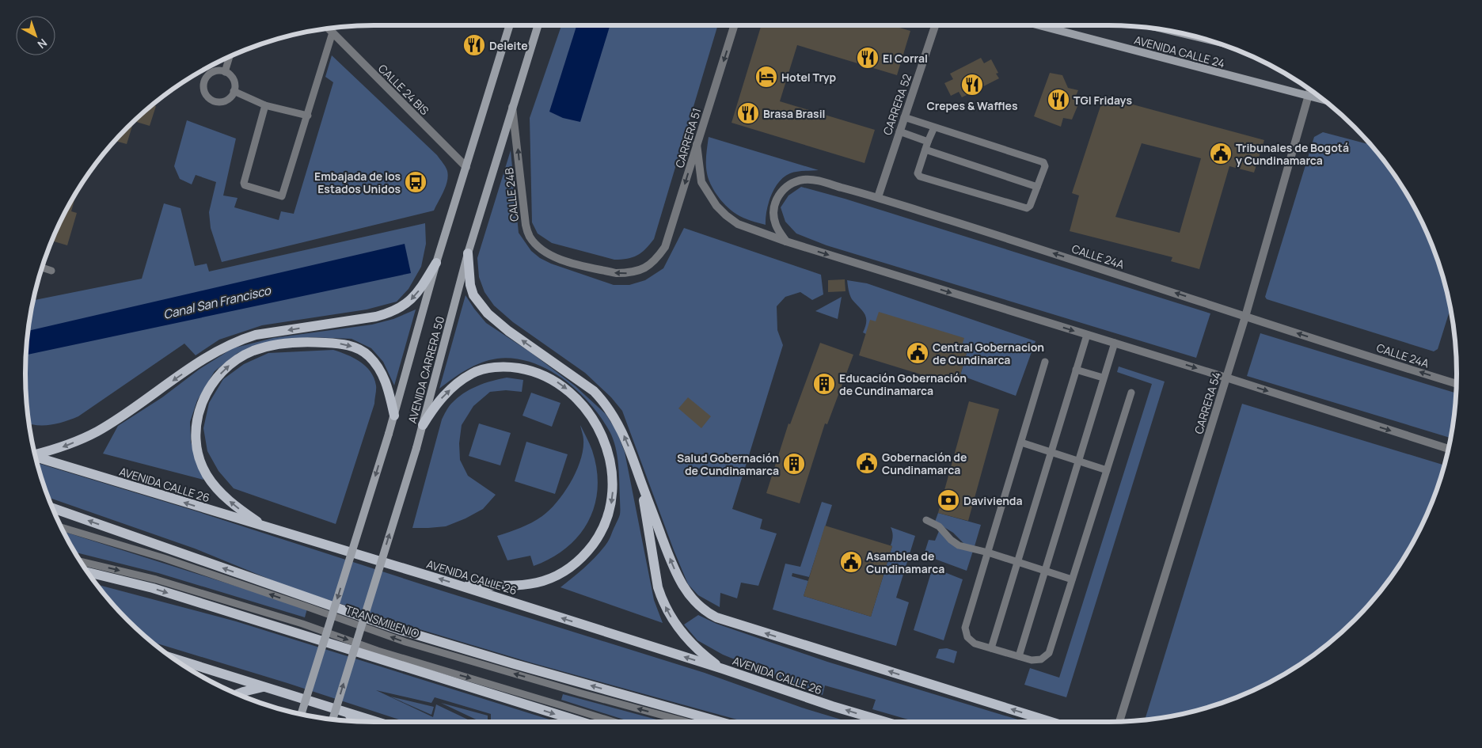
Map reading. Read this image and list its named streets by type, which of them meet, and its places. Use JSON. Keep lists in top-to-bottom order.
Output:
{
  "streets": {
    "main road": ["AVENIDA CALLE 24", "AVENIDA CARRERA 50", "AVENIDA CALLE 26"],
    "street": [
      "CALLE 24 BIS",
      "CARRERA 52",
      "CARRERA 51",
      "CALLE 24B",
      "CALLE 24A",
      "CARRERA 54"
    ],
    "lane": ["TRANSMILENIO"]
  },
  "crossings": [
    ["AVENIDA CALLE 24", "CARRERA 54"],
    ["CALLE 24 BIS", "AVENIDA CARRERA 50"],
    ["CARRERA 52", "CALLE 24A"],
    ["CARRERA 51", "CALLE 24B"],
    ["CALLE 24B", "AVENIDA CARRERA 50"],
    ["CALLE 24A", "CARRERA 54"]
  ],
  "one_way": ["CARRERA 51"],
  "water": ["Canal San Francisco"],
  "places": {
    "restaurant": [
      "Deleite",
      "El Corral",
      "Crepes & Waffles",
      "TGI Fridays",
      "Brasa Brasil"
    ],
    "hotel": ["Hotel Tryp"],
    "public building": [
      "Tribunales de Bogotá y Cundinamarca",
      "Central Gobernacion de Cundinarca",
      "Gobernación de Cundinamarca",
      "Asamblea de Cundinamarca"
    ],
    "bus stop": ["Embajada de los Estados Unidos"],
    "building": ["Educación Gobernación de Cundinamarca", "Salud Gobernación de Cundinamarca"],
    "bank": ["Davivienda"]
  },
  "north": "bottom right"
}
